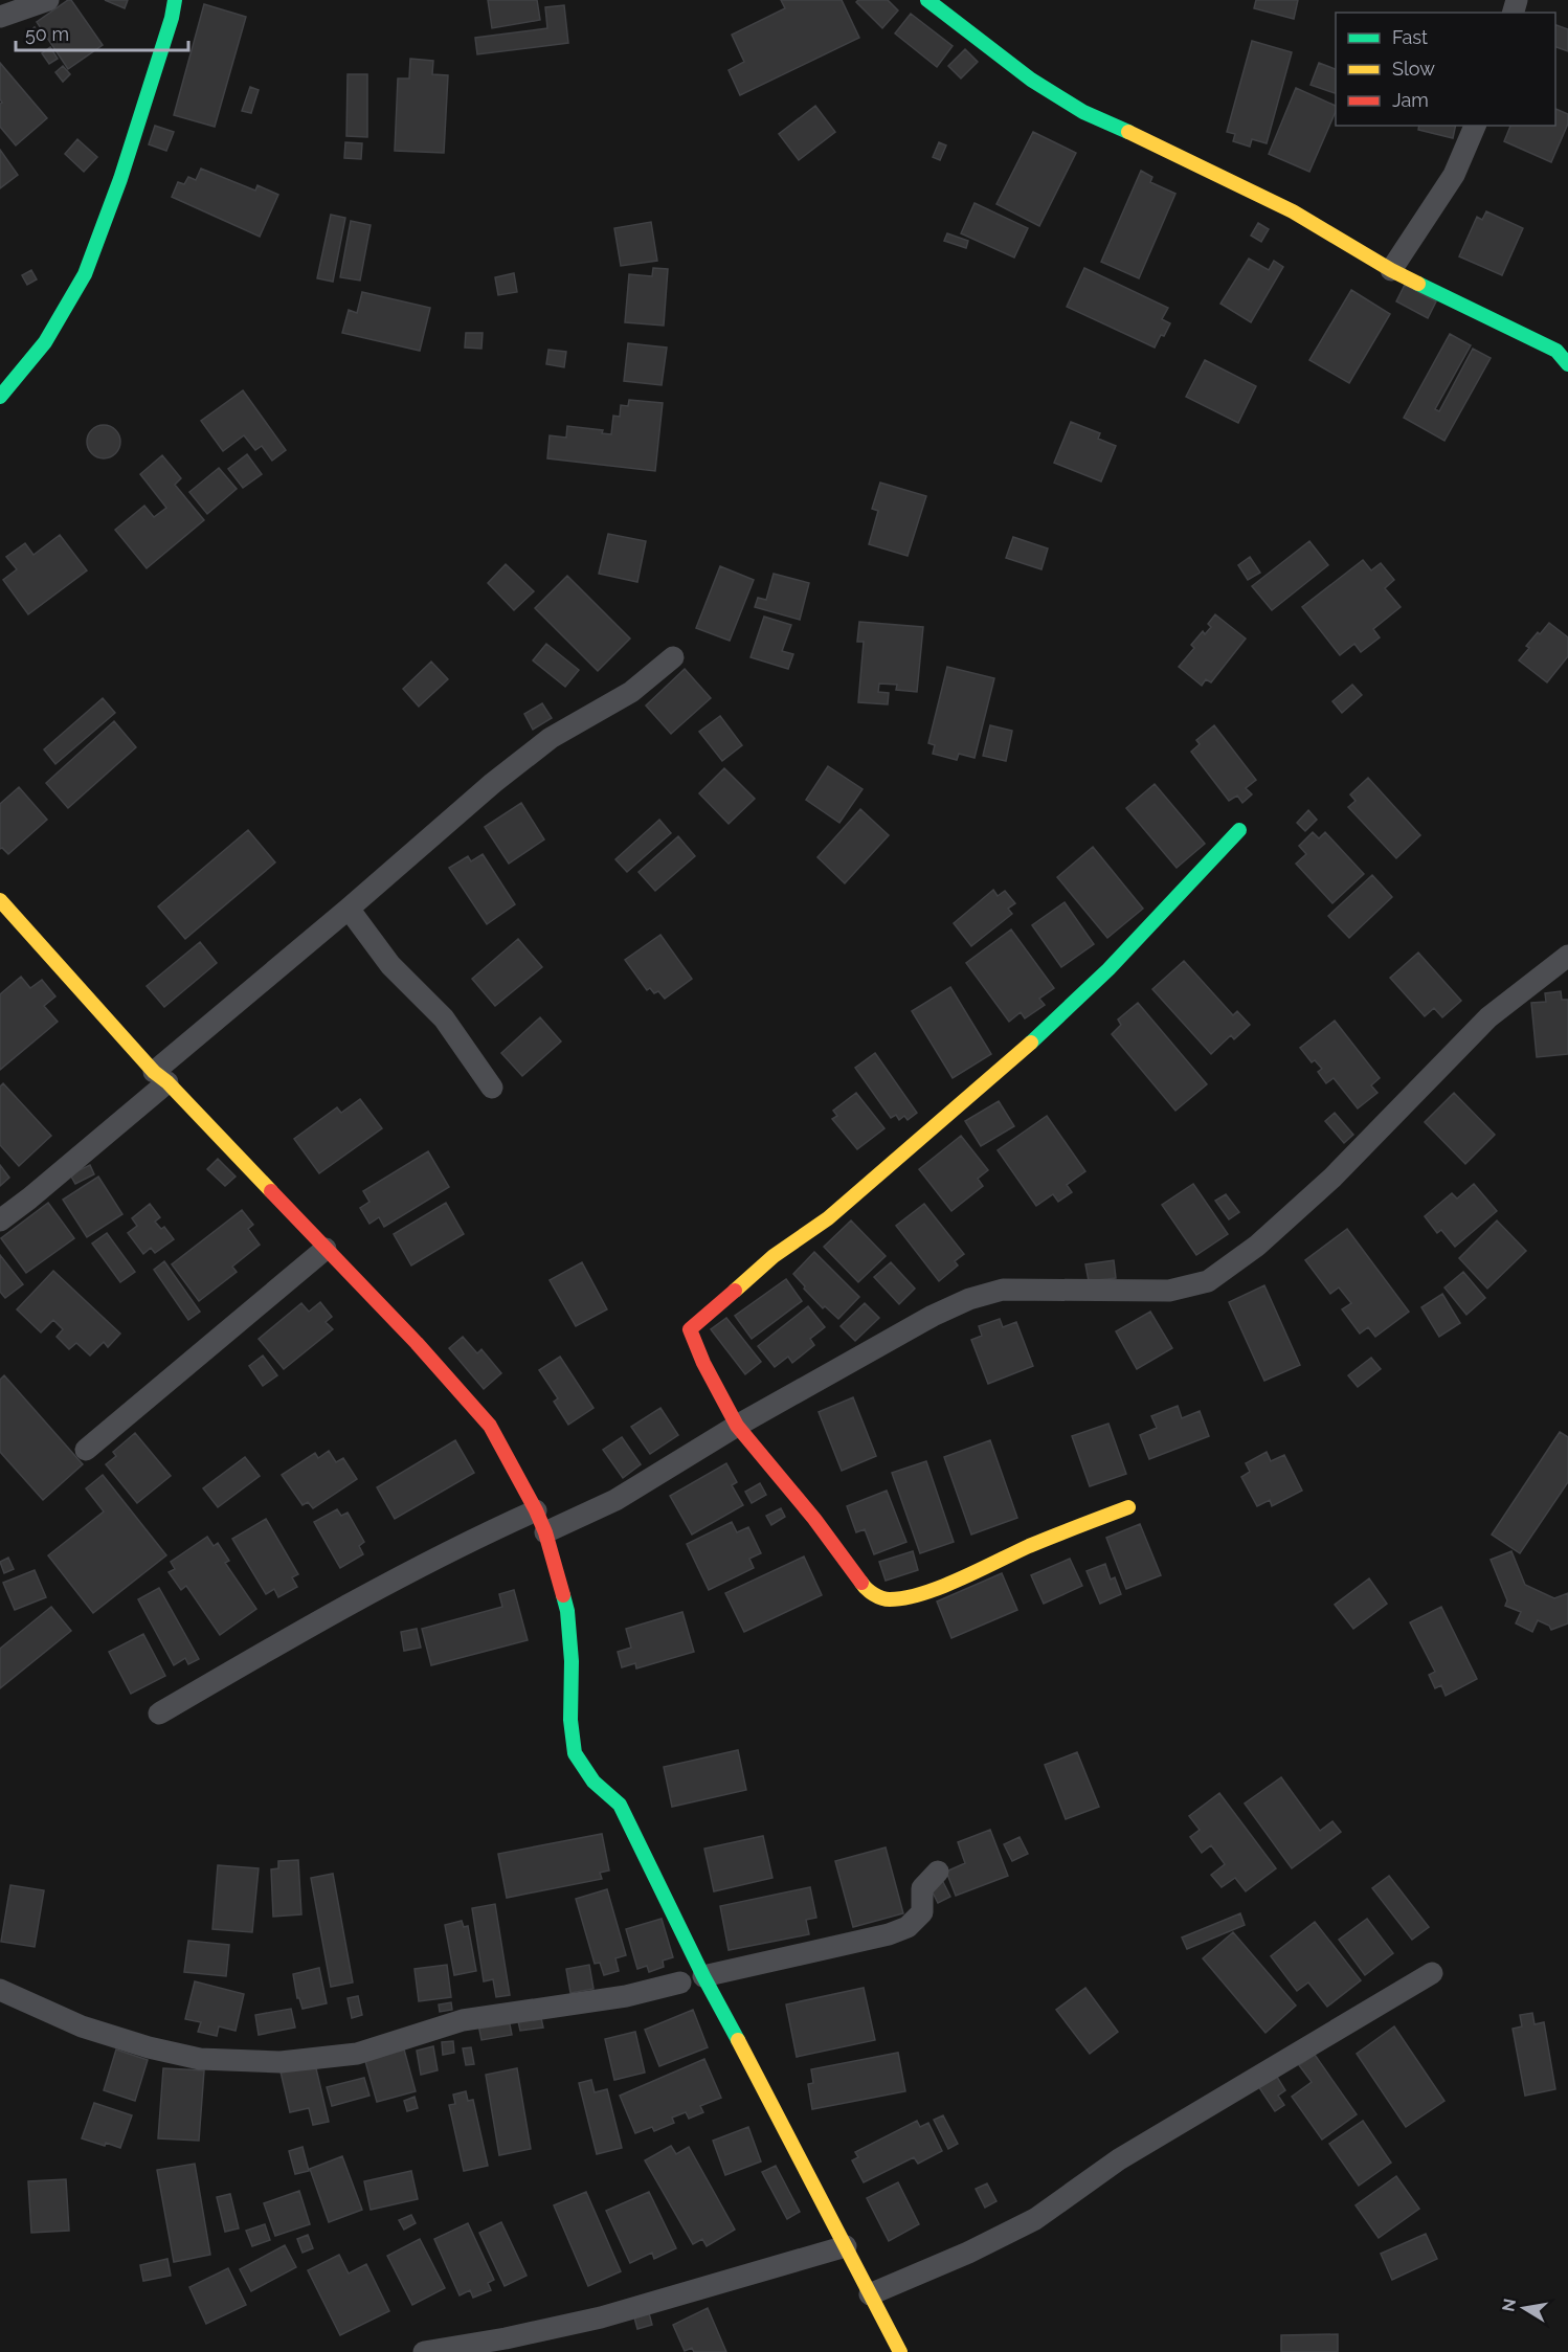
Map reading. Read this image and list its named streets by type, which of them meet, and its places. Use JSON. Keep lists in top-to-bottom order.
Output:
{
  "legend": ["Fast", "Slow", "Jam"],
  "scale_bar": "50 m",
  "north": "left"
}
